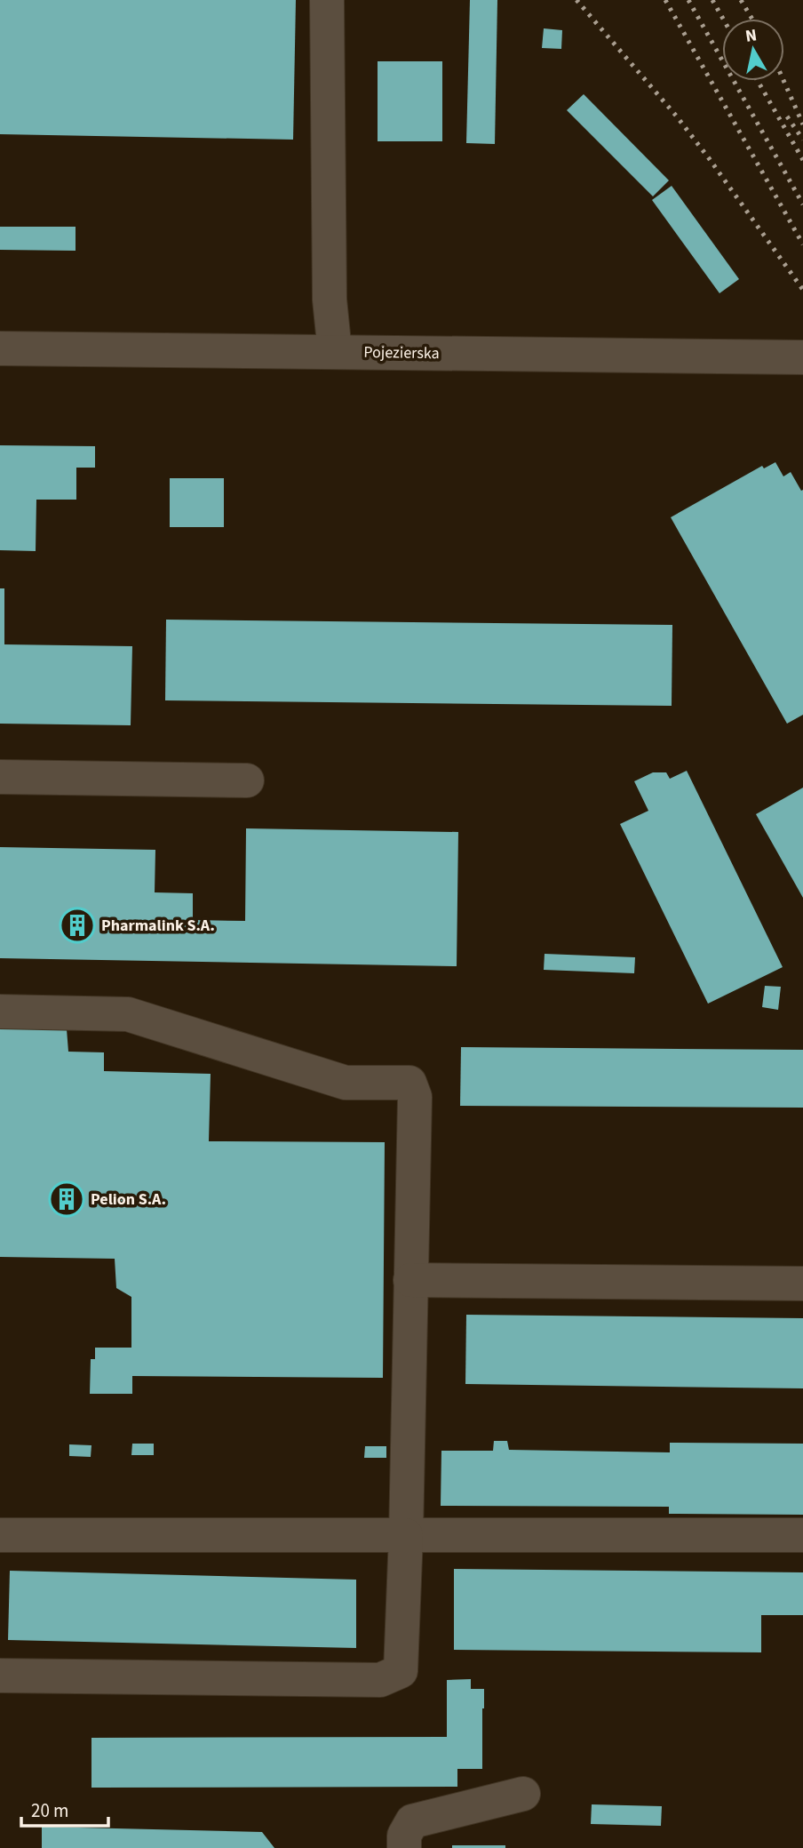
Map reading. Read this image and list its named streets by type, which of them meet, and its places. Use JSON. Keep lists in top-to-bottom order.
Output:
{
  "streets": {
    "street": ["Pojezierska"]
  },
  "places": {
    "building": ["Pharmalink S.A.", "Pelion S.A."]
  },
  "scale_bar": "20 m",
  "north": "top"
}
